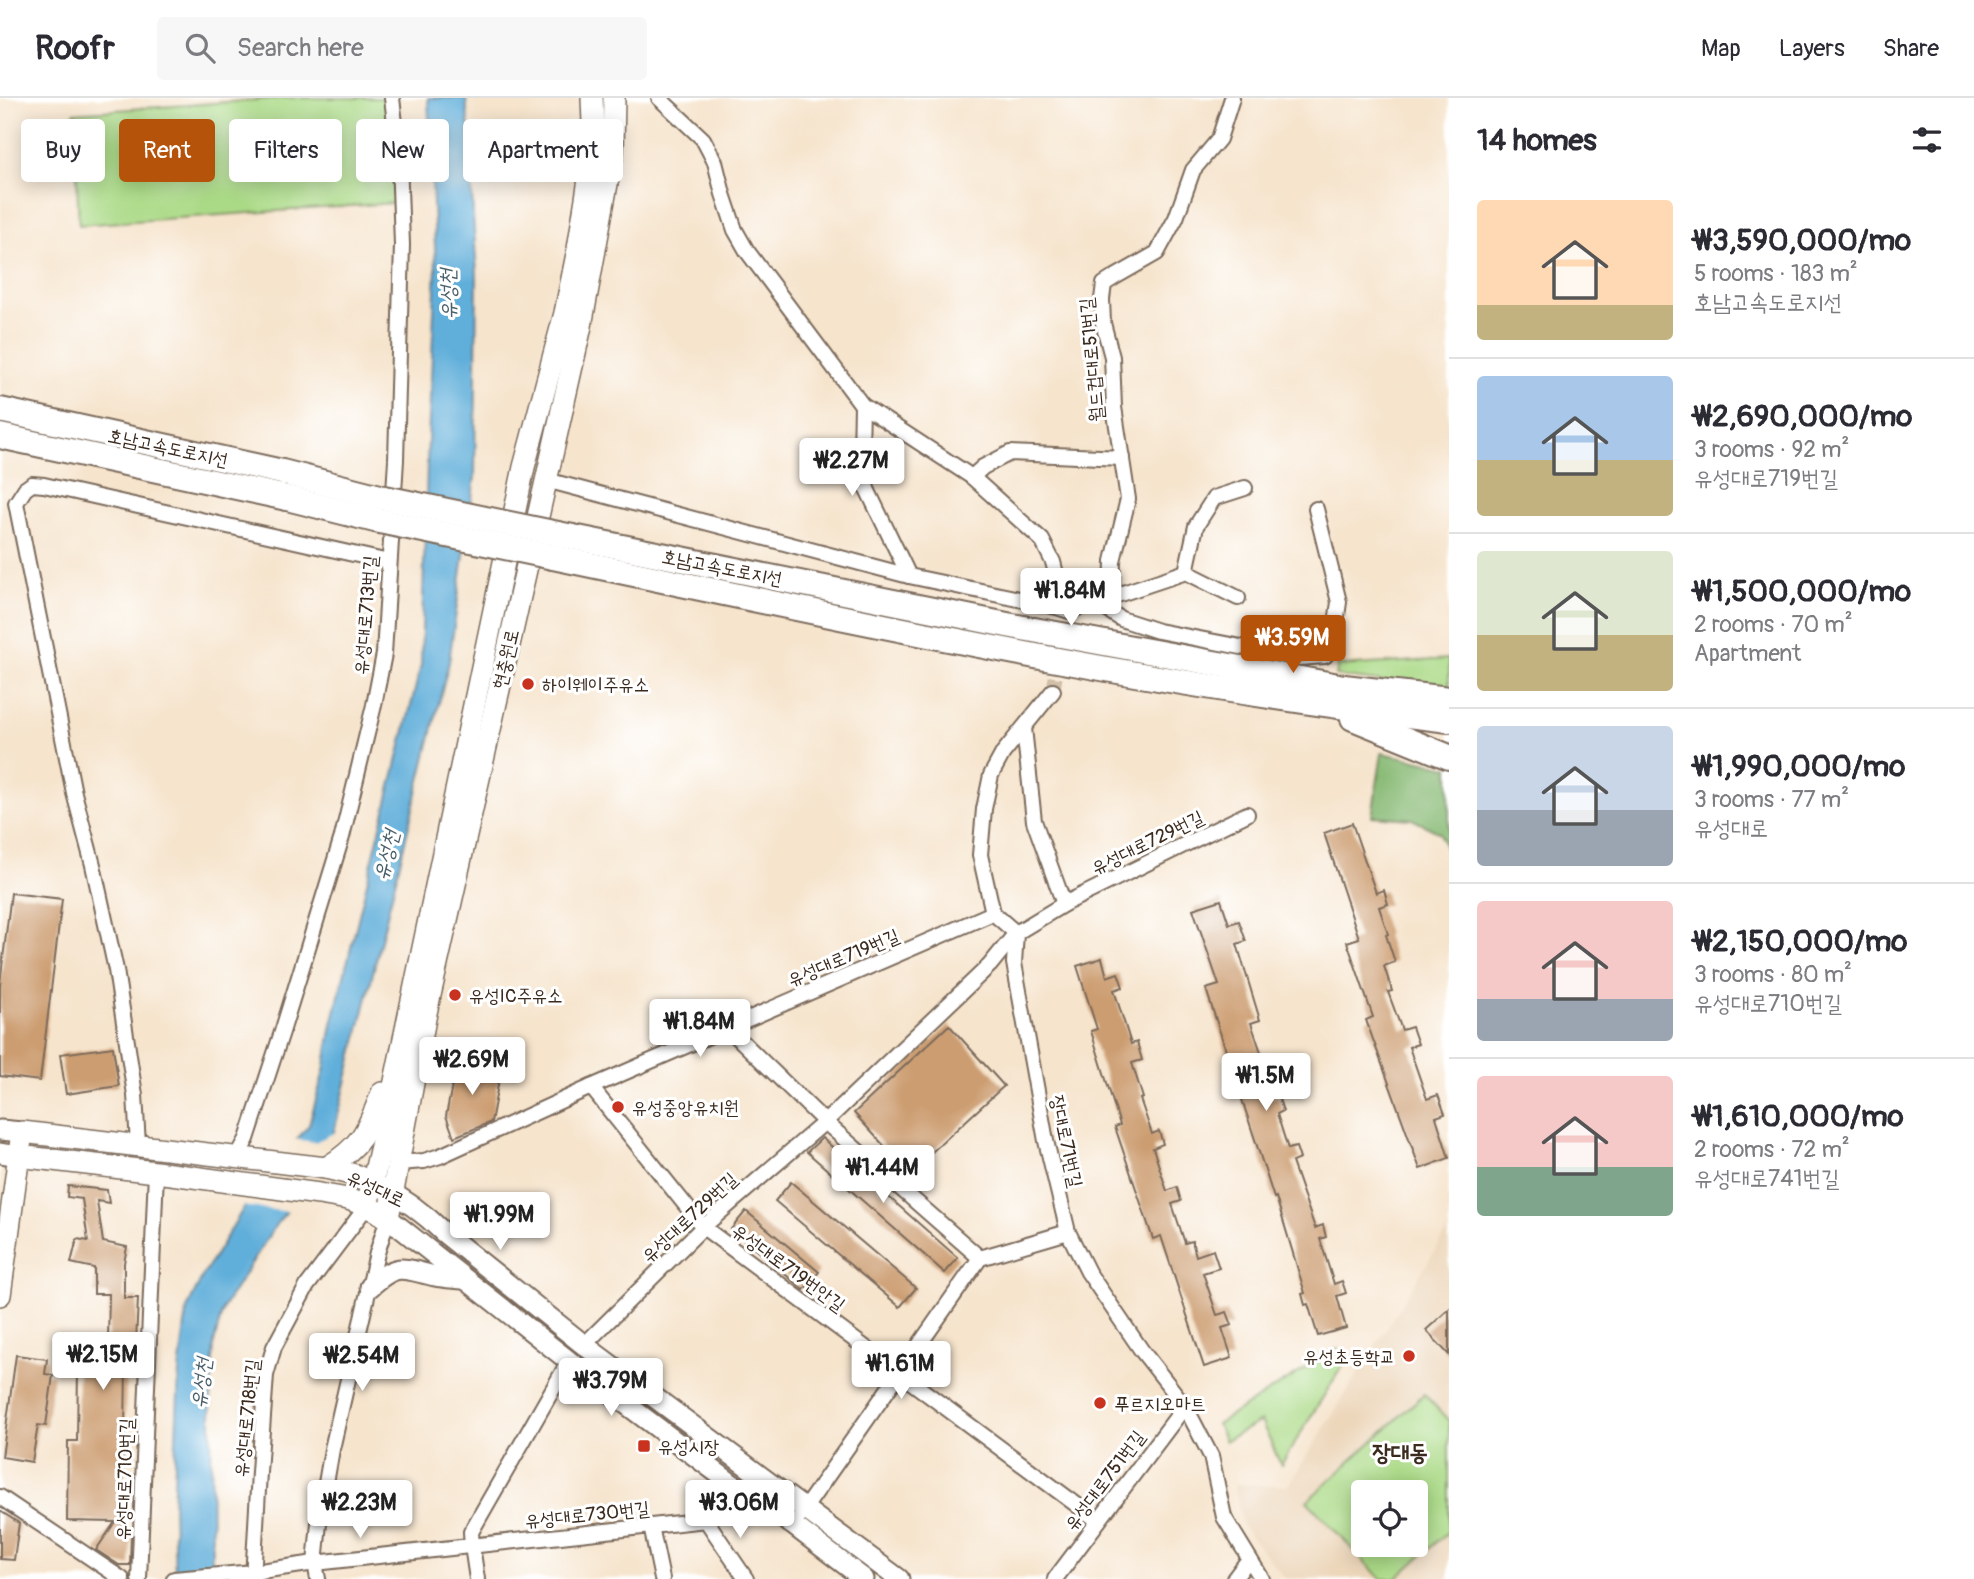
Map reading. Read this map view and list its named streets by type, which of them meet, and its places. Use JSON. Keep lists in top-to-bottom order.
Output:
{
  "streets": {
    "highway": ["호남고속도로지선"],
    "main road": ["현충원로", "유성대로"],
    "street": [
      "월드컵대로51번길",
      "유성대로713번길",
      "유성대로729번길",
      "유성대로719번길",
      "장대로71번길",
      "유성대로719번안길",
      "유성대로718번길",
      "유성대로710번길",
      "유성대로751번길",
      "유성대로730번길"
    ]
  },
  "crossings": [
    ["유성대로713번길", "유성대로"],
    ["현충원로", "유성대로719번길"],
    ["현충원로", "유성대로"],
    ["유성대로729번길", "장대로71번길"],
    ["유성대로729번길", "유성대로"],
    ["유성대로729번길", "유성대로719번안길"],
    ["유성대로719번길", "유성대로719번안길"],
    ["장대로71번길", "유성대로751번길"],
    ["유성대로", "유성대로718번길"],
    ["유성대로", "유성대로710번길"],
    ["유성대로719번안길", "유성대로751번길"],
    ["유성대로718번길", "유성대로730번길"]
  ],
  "districts": ["장대동"],
  "water": ["유성천"],
  "places": {
    "other": [
      "하이웨이주유소",
      "유성IC주유소",
      "유성중앙유치원",
      "유성초등학교",
      "푸르지오마트"
    ],
    "transit": ["유성시장"]
  },
  "page": {
    "header": "Roofr",
    "search": "Search here",
    "nav": ["Map", "Layers", "Share"],
    "heading": "14 homes",
    "chip": [
      "Buy",
      "Rent",
      "Filters",
      "New",
      "Apartment"
    ],
    "list": [
      {
        "name": "₩3,590,000/mo",
        "note": "5 rooms · 183 m² · 호남고속도로지선"
      },
      {
        "name": "₩2,690,000/mo",
        "note": "3 rooms · 92 m² · 유성대로719번길"
      },
      {
        "name": "₩1,500,000/mo",
        "note": "2 rooms · 70 m² · Apartment"
      },
      {
        "name": "₩1,990,000/mo",
        "note": "3 rooms · 77 m² · 유성대로"
      },
      {
        "name": "₩2,150,000/mo",
        "note": "3 rooms · 80 m² · 유성대로710번길"
      },
      {
        "name": "₩1,610,000/mo",
        "note": "2 rooms · 72 m² · 유성대로741번길"
      }
    ],
    "price": [
      "₩2.27M",
      "₩1.84M",
      "₩3.59M",
      "₩1.84M",
      "₩2.69M",
      "₩1.5M",
      "₩1.44M",
      "₩1.99M",
      "₩2.15M",
      "₩2.54M",
      "₩1.61M",
      "₩3.79M",
      "₩2.23M",
      "₩3.06M"
    ]
  }
}
